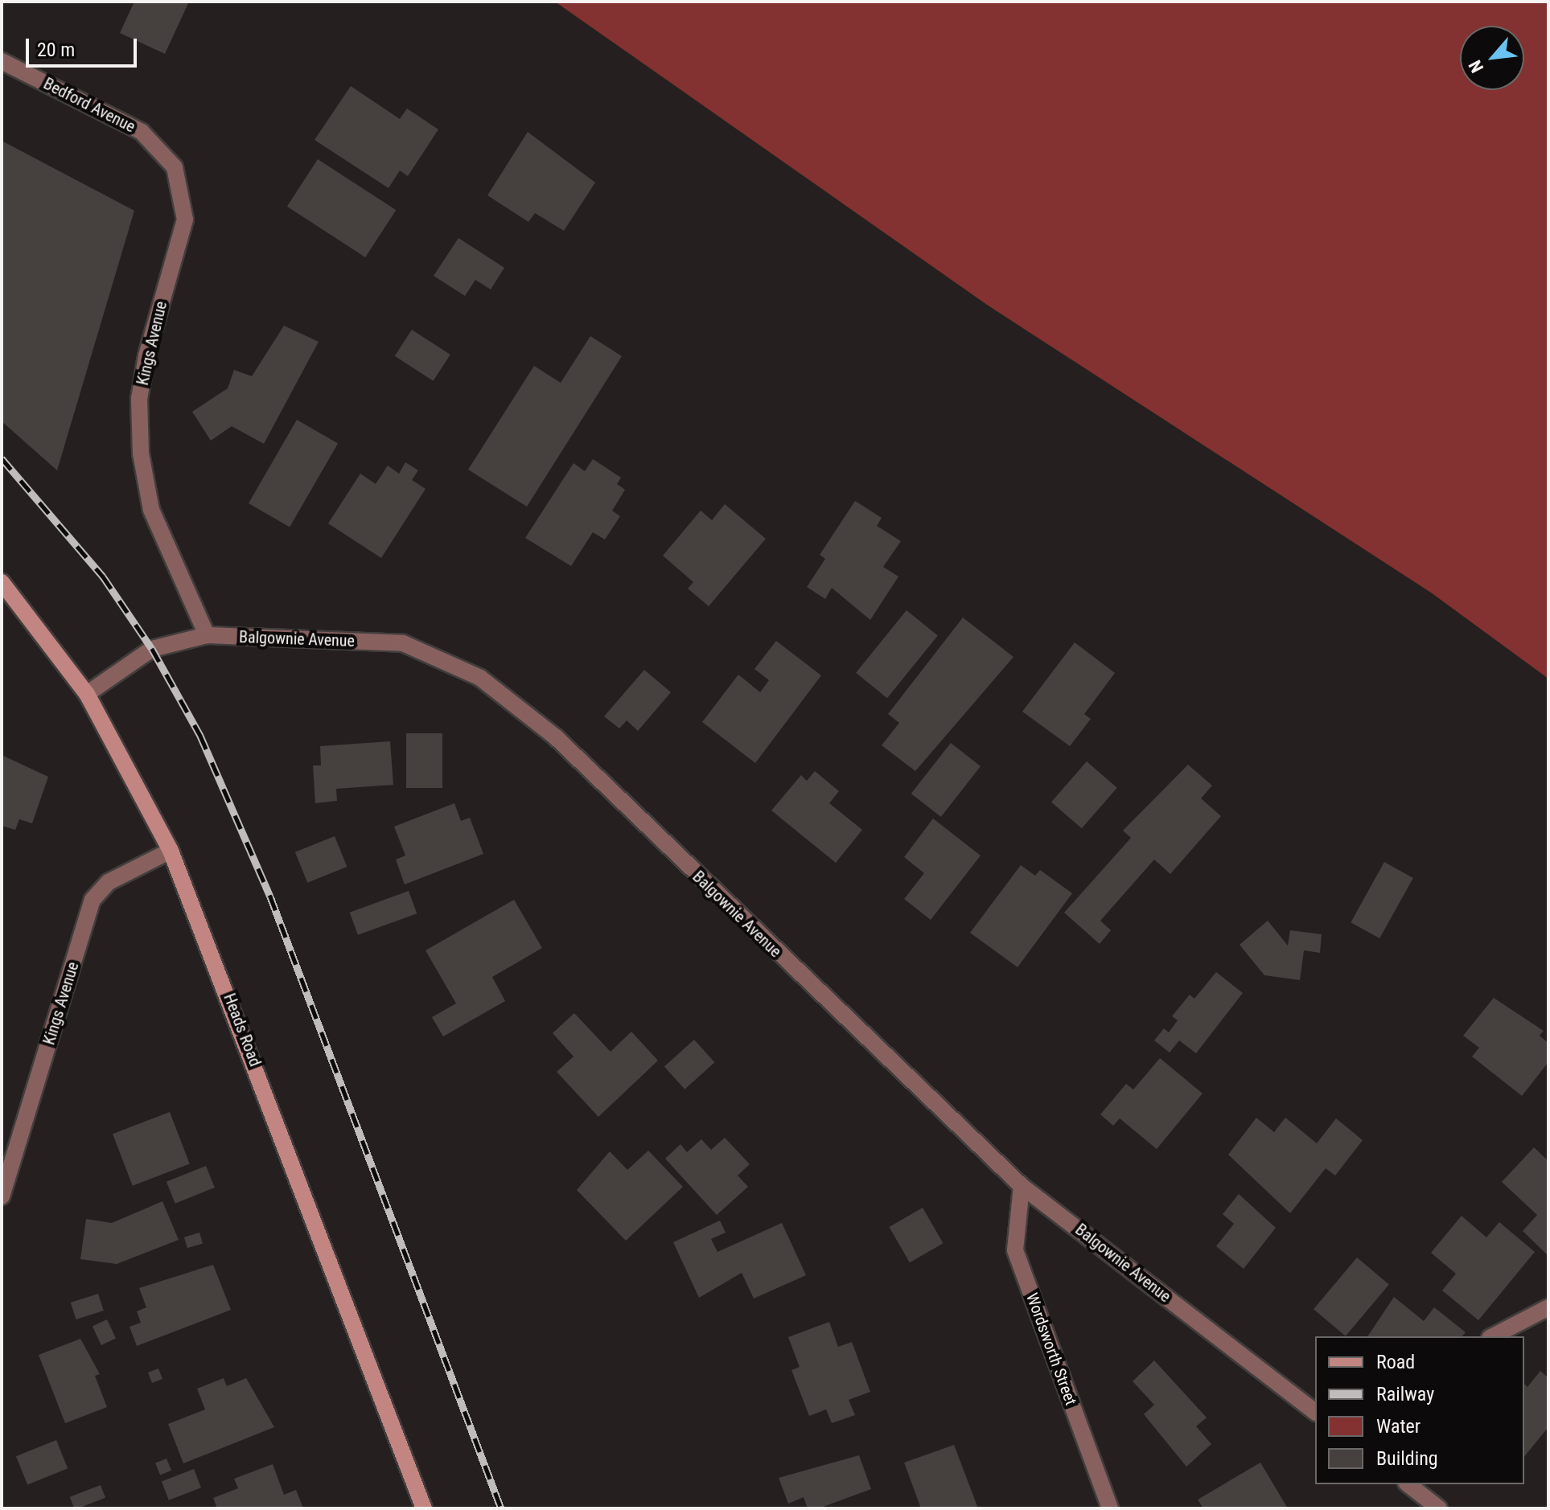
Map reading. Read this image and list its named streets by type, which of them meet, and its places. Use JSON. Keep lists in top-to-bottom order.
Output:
{
  "streets": {
    "main road": ["Heads Road"],
    "street": [
      "Bedford Avenue",
      "Kings Avenue",
      "Balgownie Avenue",
      "Wordsworth Street"
    ]
  },
  "crossings": [
    ["Bedford Avenue", "Kings Avenue"],
    ["Kings Avenue", "Balgownie Avenue"],
    ["Kings Avenue", "Heads Road"],
    ["Balgownie Avenue", "Heads Road"],
    ["Balgownie Avenue", "Wordsworth Street"]
  ],
  "legend": [
    "Road",
    "Railway",
    "Water",
    "Building"
  ],
  "scale_bar": "20 m",
  "north": "bottom left"
}
